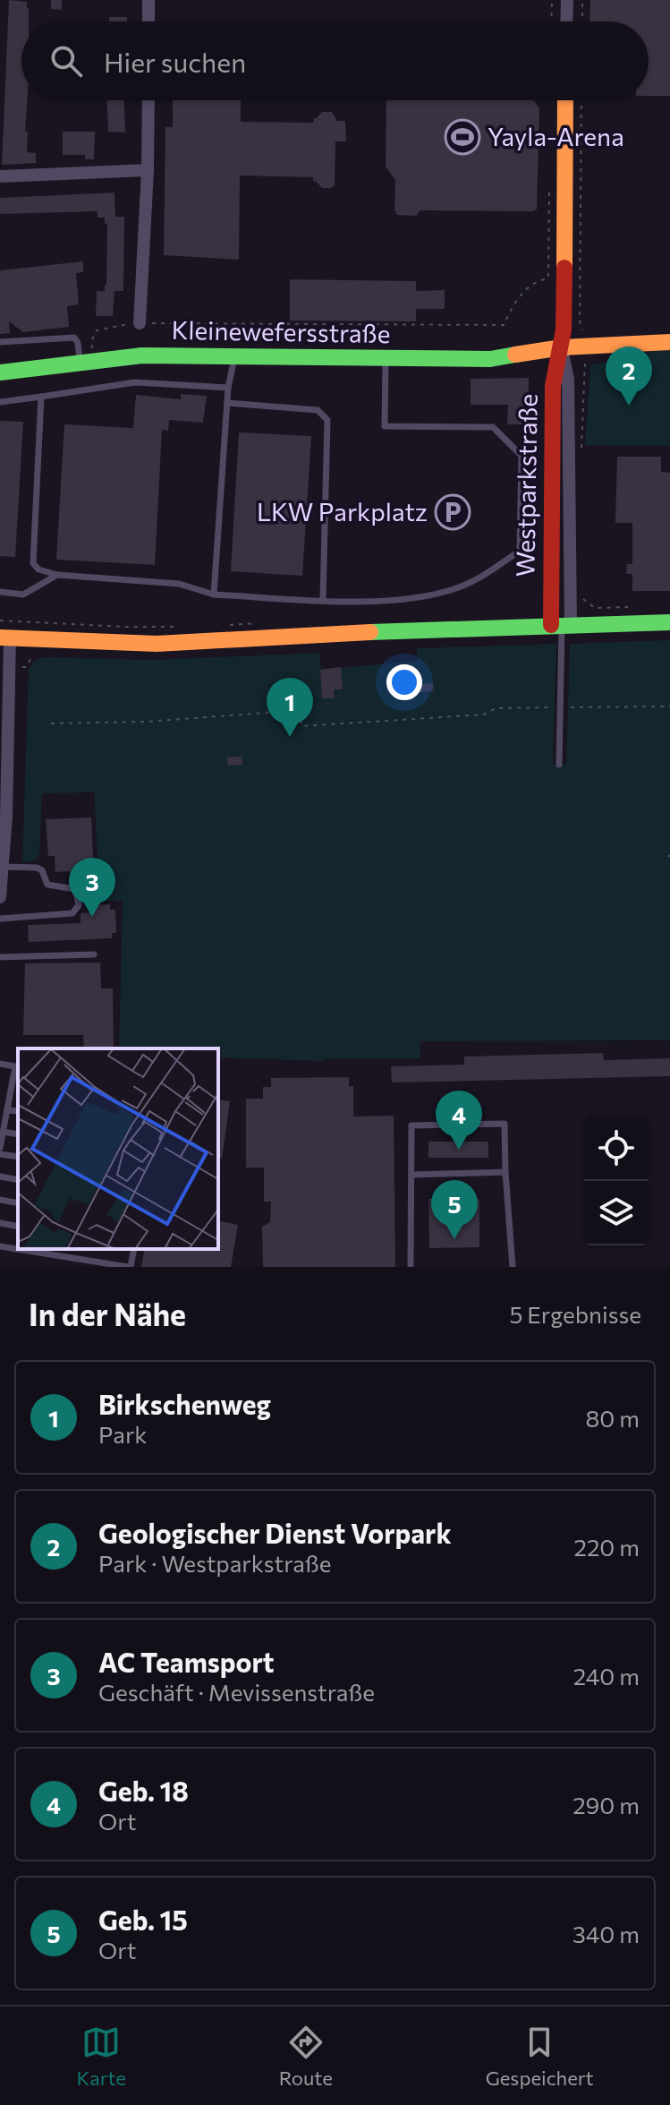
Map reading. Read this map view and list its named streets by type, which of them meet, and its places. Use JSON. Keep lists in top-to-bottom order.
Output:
{
  "streets": {
    "street": ["Kleinewefersstraße", "Westparkstraße"]
  },
  "crossings": [
    ["Kleinewefersstraße", "Westparkstraße"]
  ],
  "places": {
    "sports": ["Yayla-Arena"],
    "parking": ["LKW Parkplatz"]
  },
  "page": {
    "search": "Hier suchen",
    "pins": [
      "2",
      "1",
      "3",
      "4",
      "5"
    ],
    "heading": ["In der Nähe", "5 Ergebnisse"],
    "list": [
      {
        "mark": "1",
        "name": "Birkschenweg",
        "note": "Park",
        "value": "80 m"
      },
      {
        "mark": "2",
        "name": "Geologischer Dienst Vorpark",
        "note": "Park · Westparkstraße",
        "value": "220 m"
      },
      {
        "mark": "3",
        "name": "AC Teamsport",
        "note": "Geschäft · Mevissenstraße",
        "value": "240 m"
      },
      {
        "mark": "4",
        "name": "Geb. 18",
        "note": "Ort",
        "value": "290 m"
      },
      {
        "mark": "5",
        "name": "Geb. 15",
        "note": "Ort",
        "value": "340 m"
      }
    ],
    "nav": ["Karte", "Route", "Gespeichert"]
  }
}
